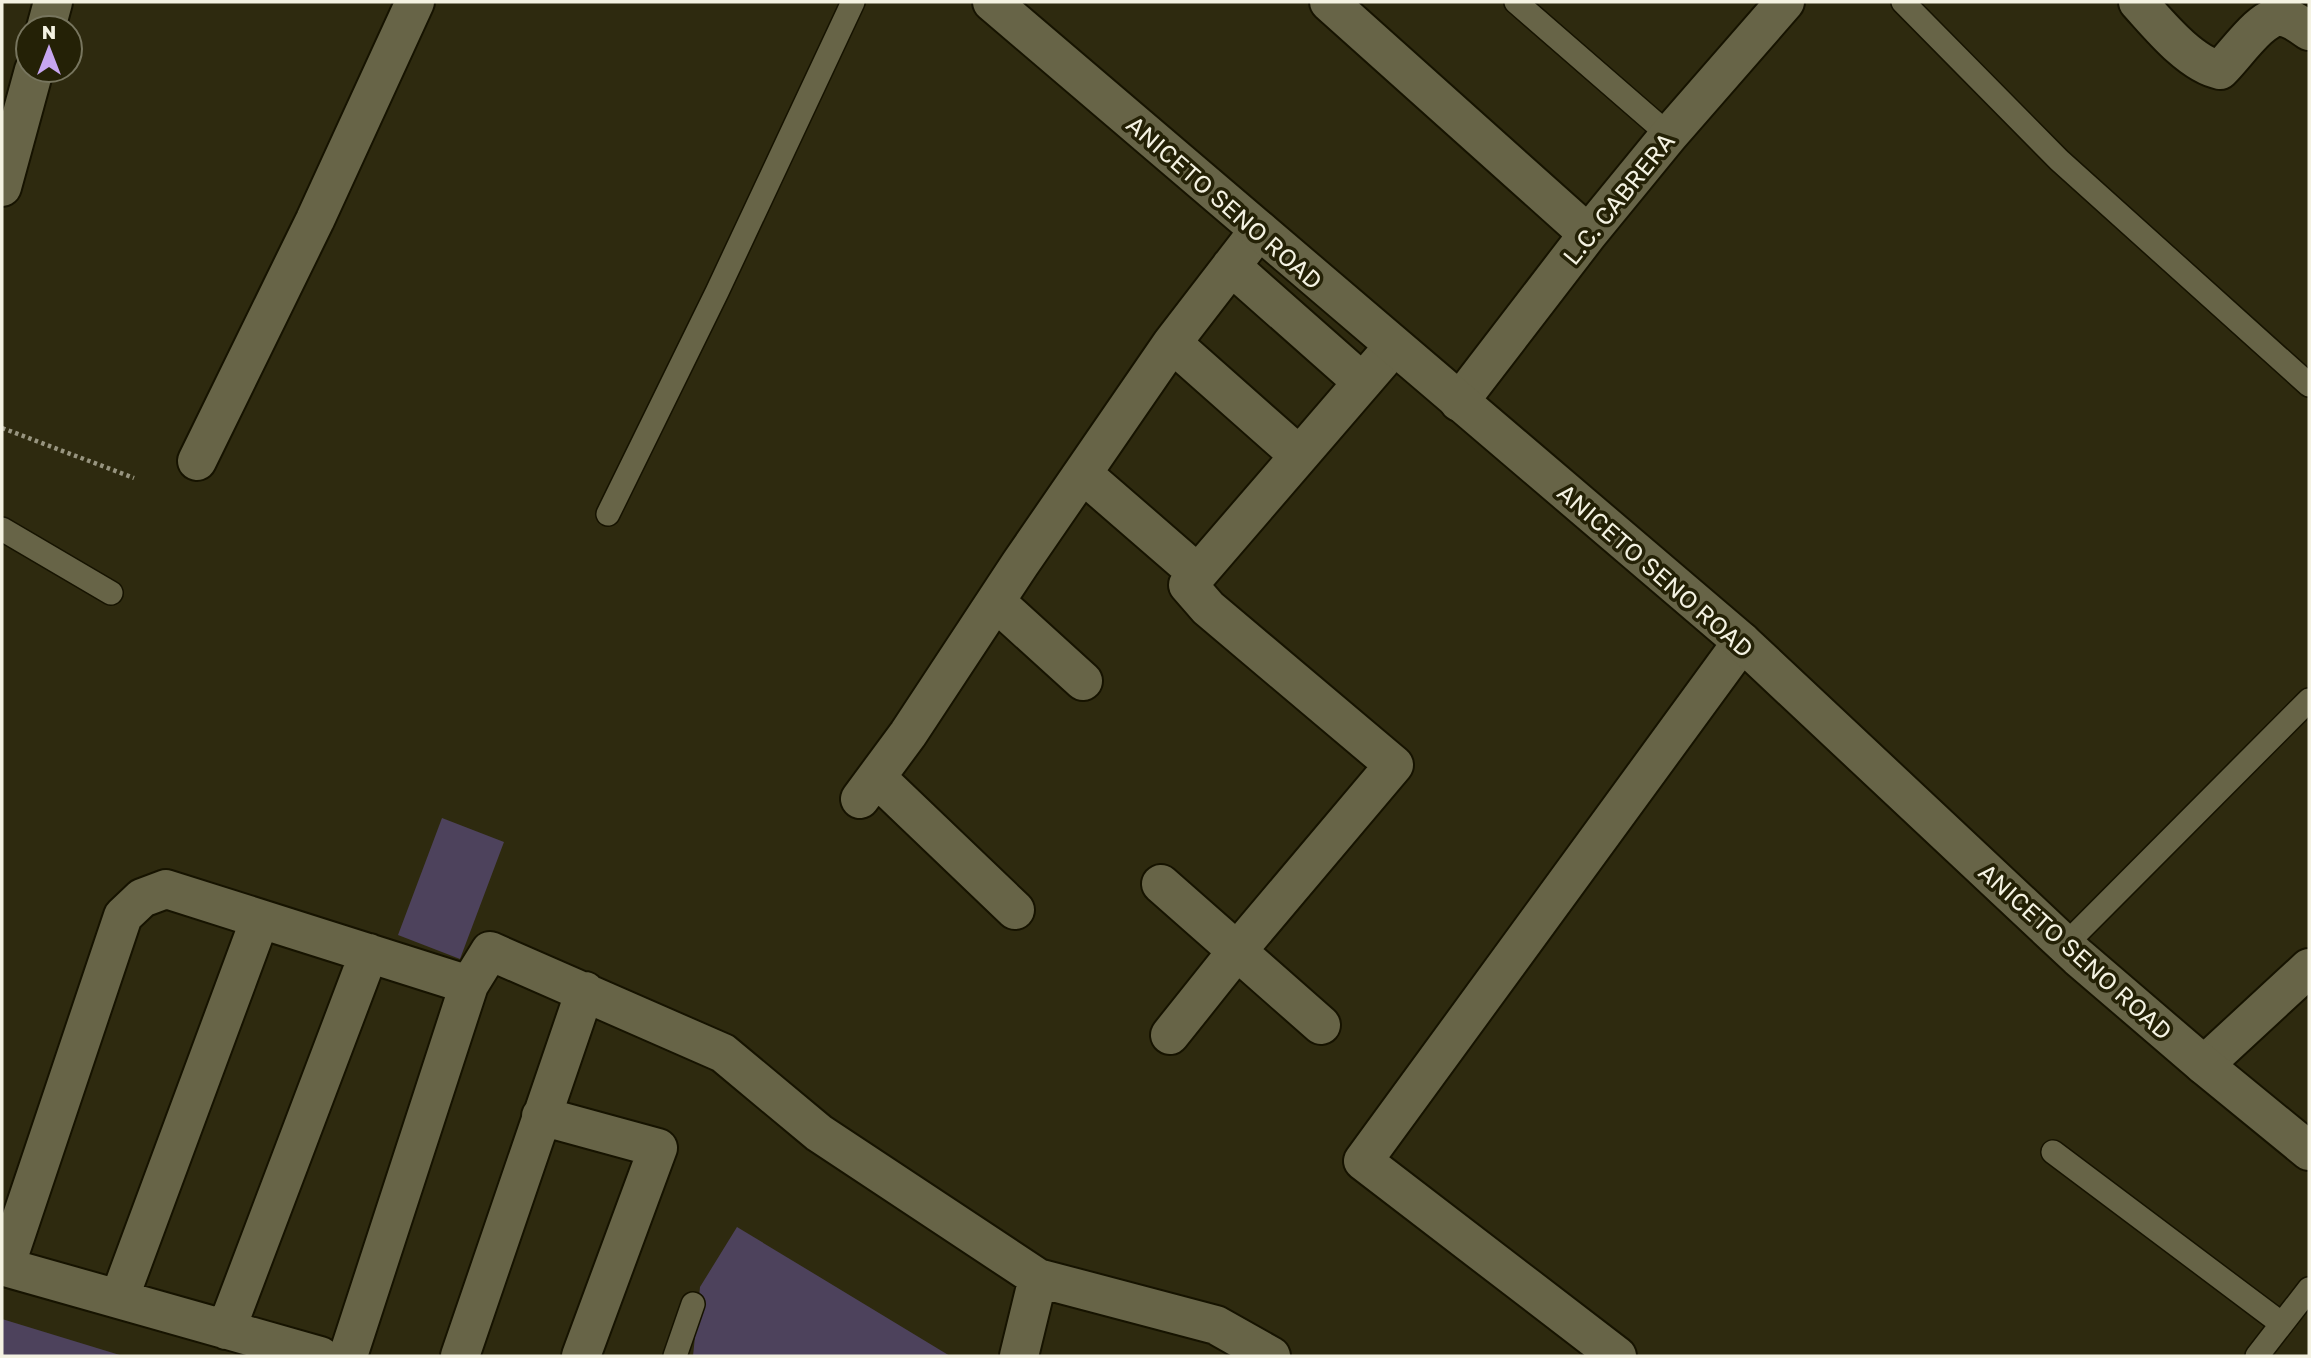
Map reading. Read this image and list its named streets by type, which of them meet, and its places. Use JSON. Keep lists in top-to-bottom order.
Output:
{
  "streets": {
    "street": ["L.C. CABRERA", "ANICETO SENO ROAD"]
  },
  "crossings": [
    ["L.C. CABRERA", "ANICETO SENO ROAD"]
  ],
  "north": "top"
}
